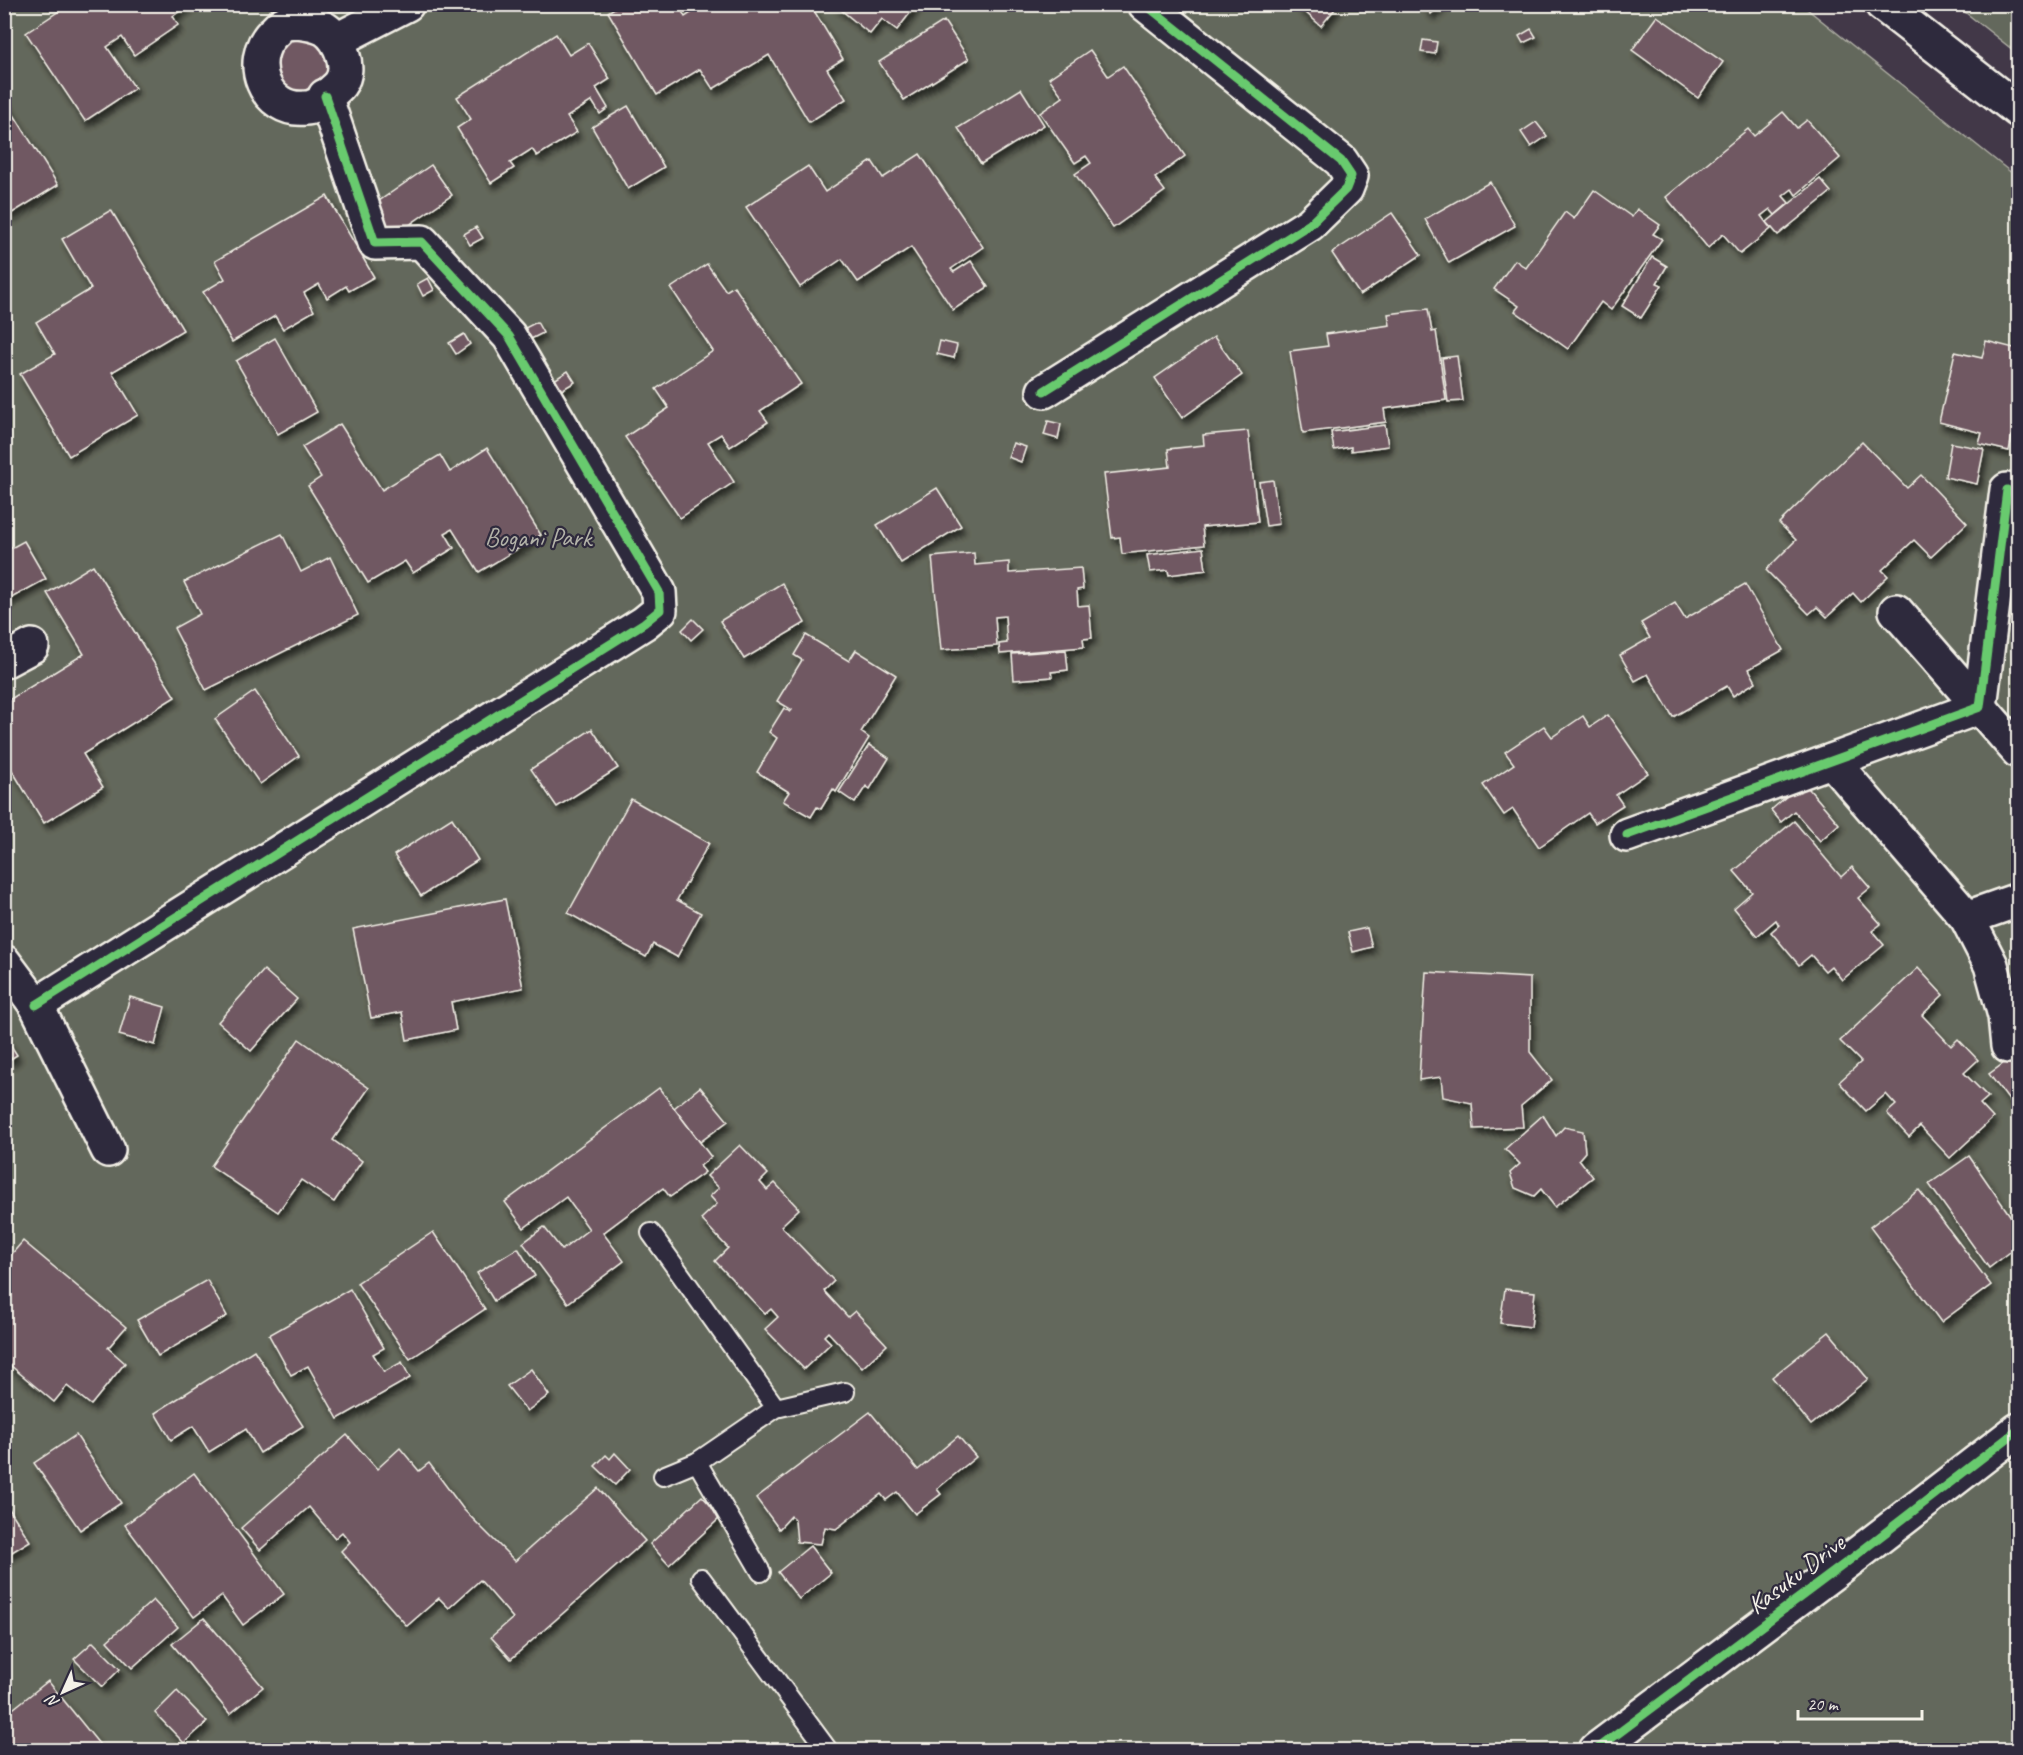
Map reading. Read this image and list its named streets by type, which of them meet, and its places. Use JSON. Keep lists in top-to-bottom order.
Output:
{
  "streets": {
    "street": ["Kasuku Drive"]
  },
  "parks": ["Bogani Park"],
  "scale_bar": "20 m",
  "north": "bottom left"
}
